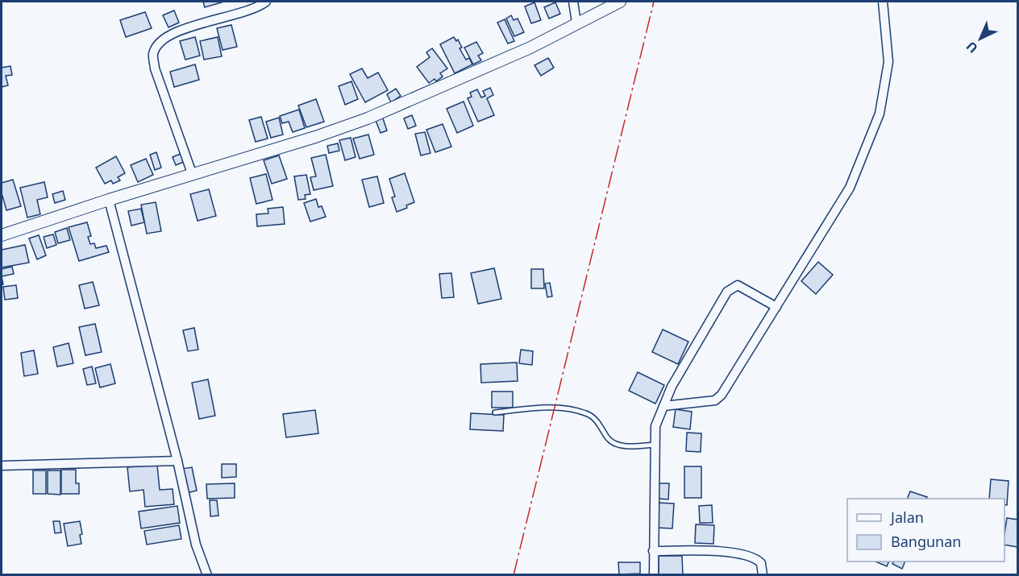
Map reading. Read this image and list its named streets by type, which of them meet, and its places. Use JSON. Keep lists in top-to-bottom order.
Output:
{
  "legend": ["Jalan", "Bangunan"],
  "north": "bottom left"
}
